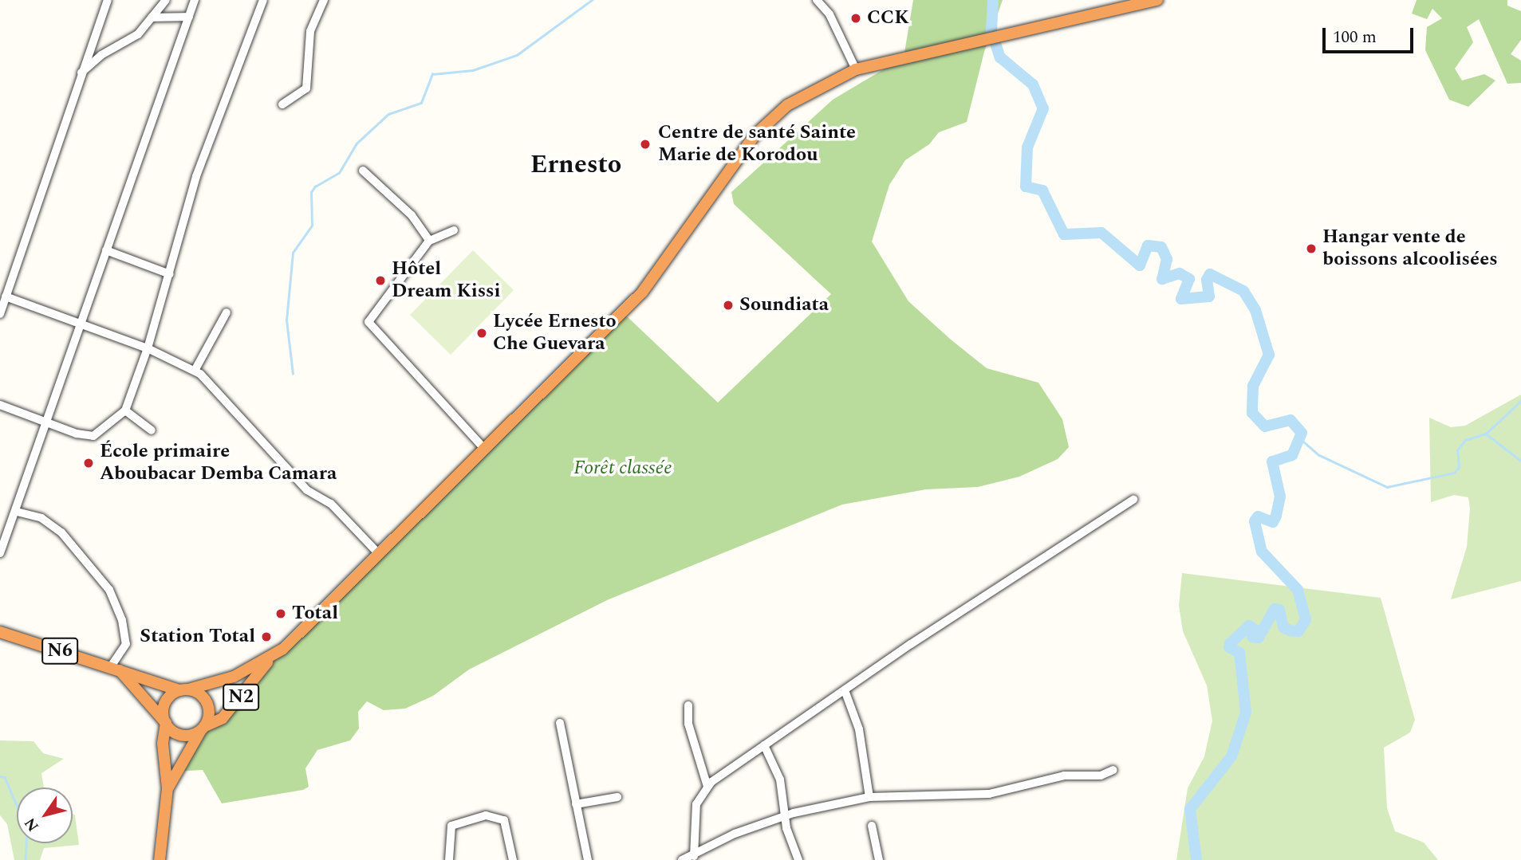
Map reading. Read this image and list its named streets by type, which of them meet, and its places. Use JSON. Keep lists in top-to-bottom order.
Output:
{
  "streets": {
    "highway": ["N6", "N2"]
  },
  "crossings": [
    ["N6", "N2"]
  ],
  "districts": ["Ernesto"],
  "parks": ["Forêt classée"],
  "places": [
    "CCK",
    "Centre de santé Sainte Marie de Korodou",
    "Hangar vente de boissons alcoolisées",
    "Hôtel Dream Kissi",
    "Soundiata",
    "Lycée Ernesto Che Guevara",
    "École primaire Aboubacar Demba Camara",
    "Total",
    "Station Total"
  ],
  "scale_bar": "100 m",
  "north": "bottom left"
}
